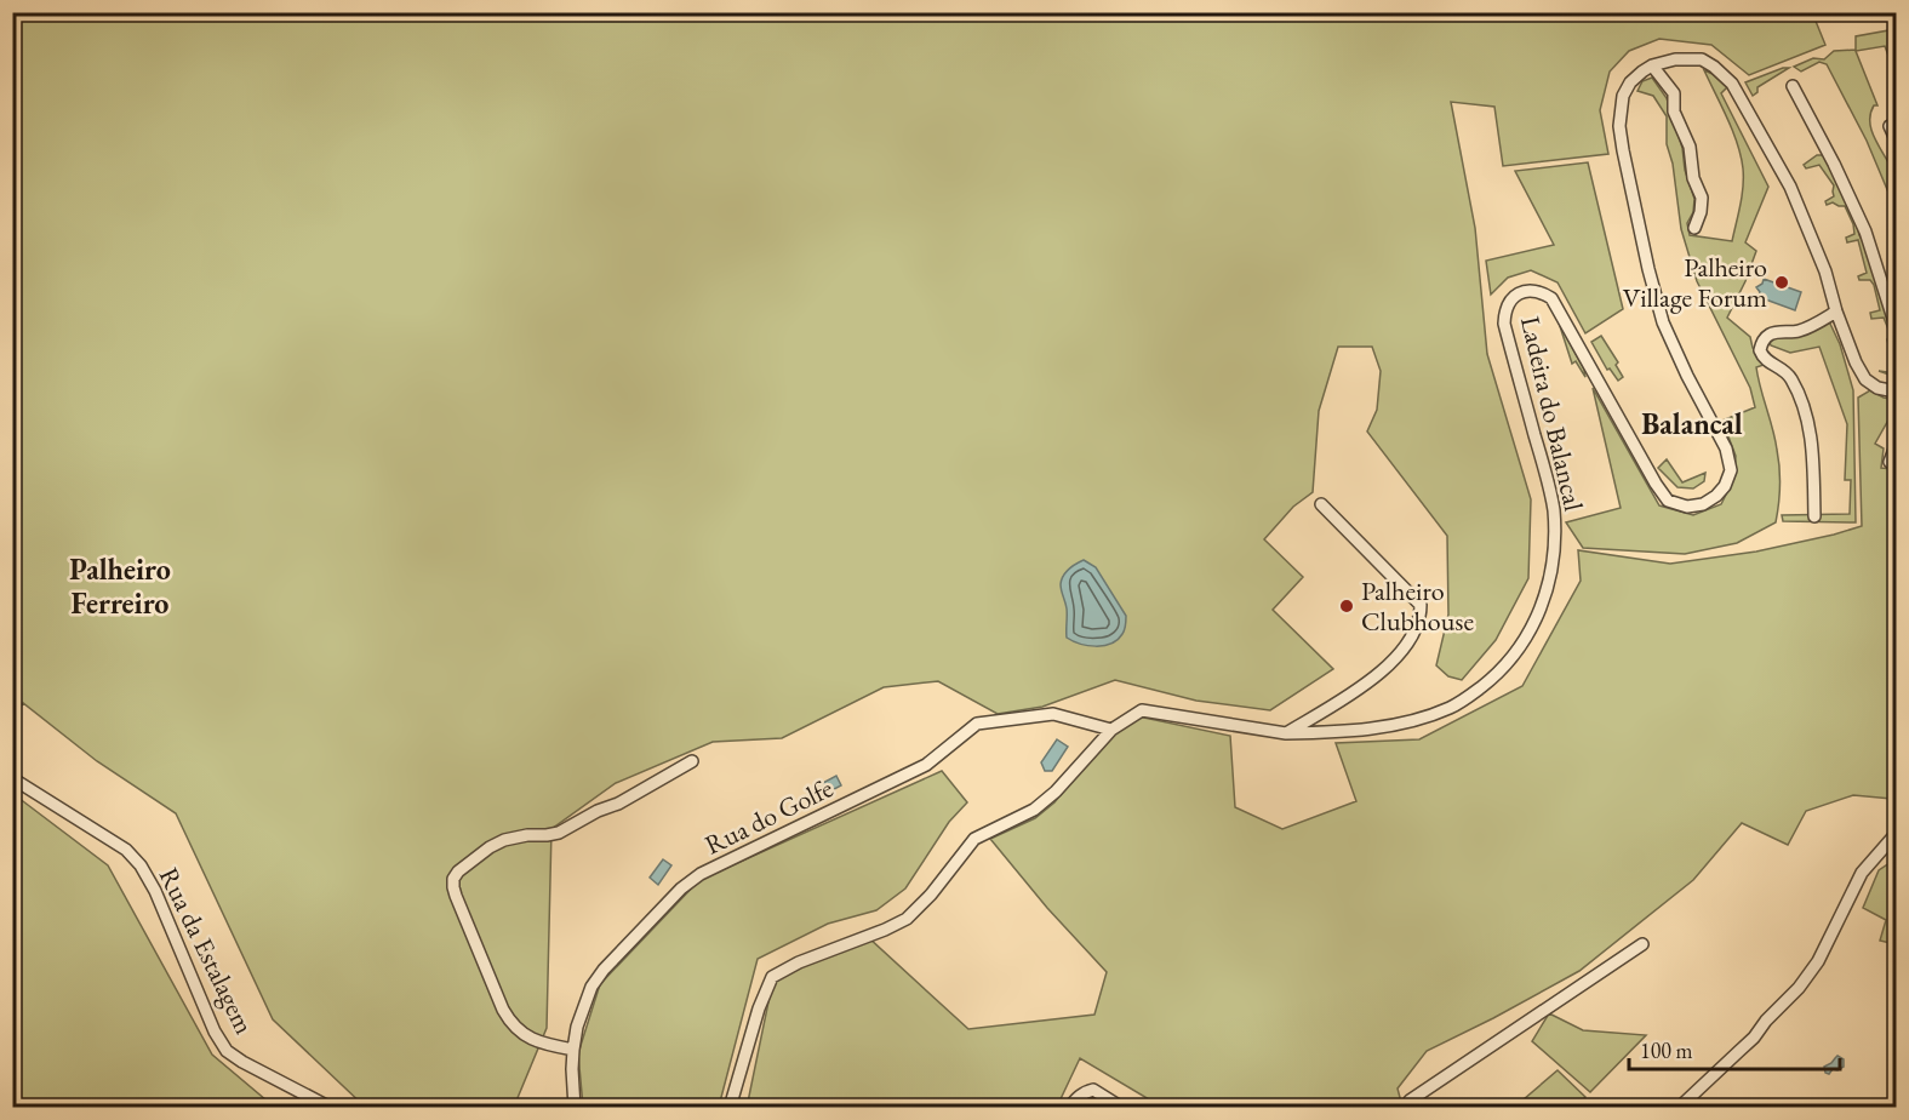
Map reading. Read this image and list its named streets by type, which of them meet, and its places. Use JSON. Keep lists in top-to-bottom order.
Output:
{
  "streets": {
    "street": ["Ladeira do Balancal", "Rua do Golfe", "Rua da Estalagem"]
  },
  "districts": ["Balancal", "Palheiro Ferreiro"],
  "places": ["Palheiro Village Forum", "Palheiro Clubhouse"],
  "scale_bar": "100 m"
}
